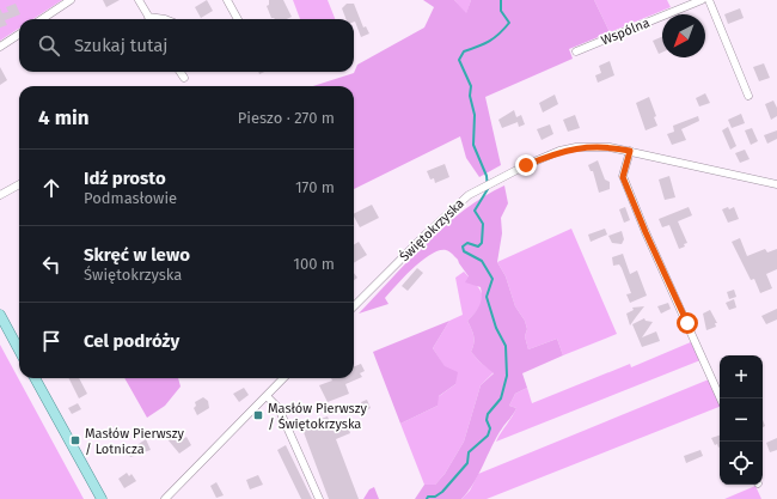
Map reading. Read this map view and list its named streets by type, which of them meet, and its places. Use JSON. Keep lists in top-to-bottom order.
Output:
{
  "streets": {
    "street": ["Wspólna", "Świętokrzyska"]
  },
  "places": {
    "transit": ["Masłów Pierwszy / Świętokrzyska", "Masłów Pierwszy / Lotnicza"]
  },
  "north": "bottom left",
  "page": {
    "search": "Szukaj tutaj",
    "heading": ["4 min", "Pieszo · 270 m"],
    "list": [
      ["Idź prosto", "Podmasłowie", "170 m"],
      ["Skręć w lewo", "Świętokrzyska", "100 m"],
      "Cel podróży"
    ],
    "map_buttons": ["+", "−"]
  }
}
